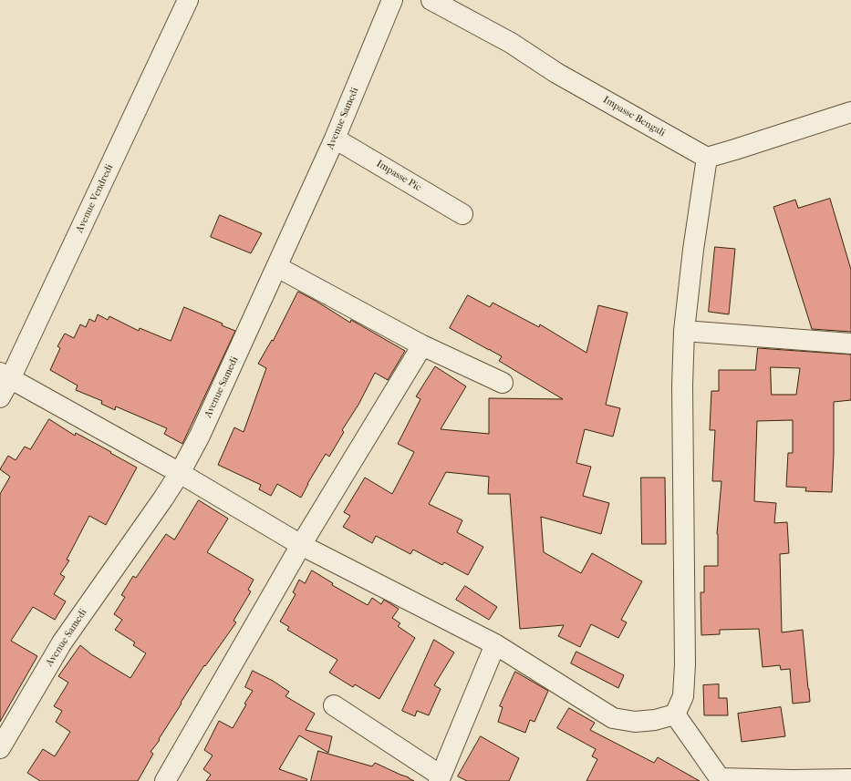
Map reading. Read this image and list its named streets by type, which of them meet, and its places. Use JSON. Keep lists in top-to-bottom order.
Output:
{
  "streets": {
    "street": [
      "Impasse Bengali",
      "Avenue Samedi",
      "Impasse Pic",
      "Avenue Vendredi"
    ]
  },
  "crossings": [
    ["Avenue Samedi", "Impasse Pic"]
  ]
}
